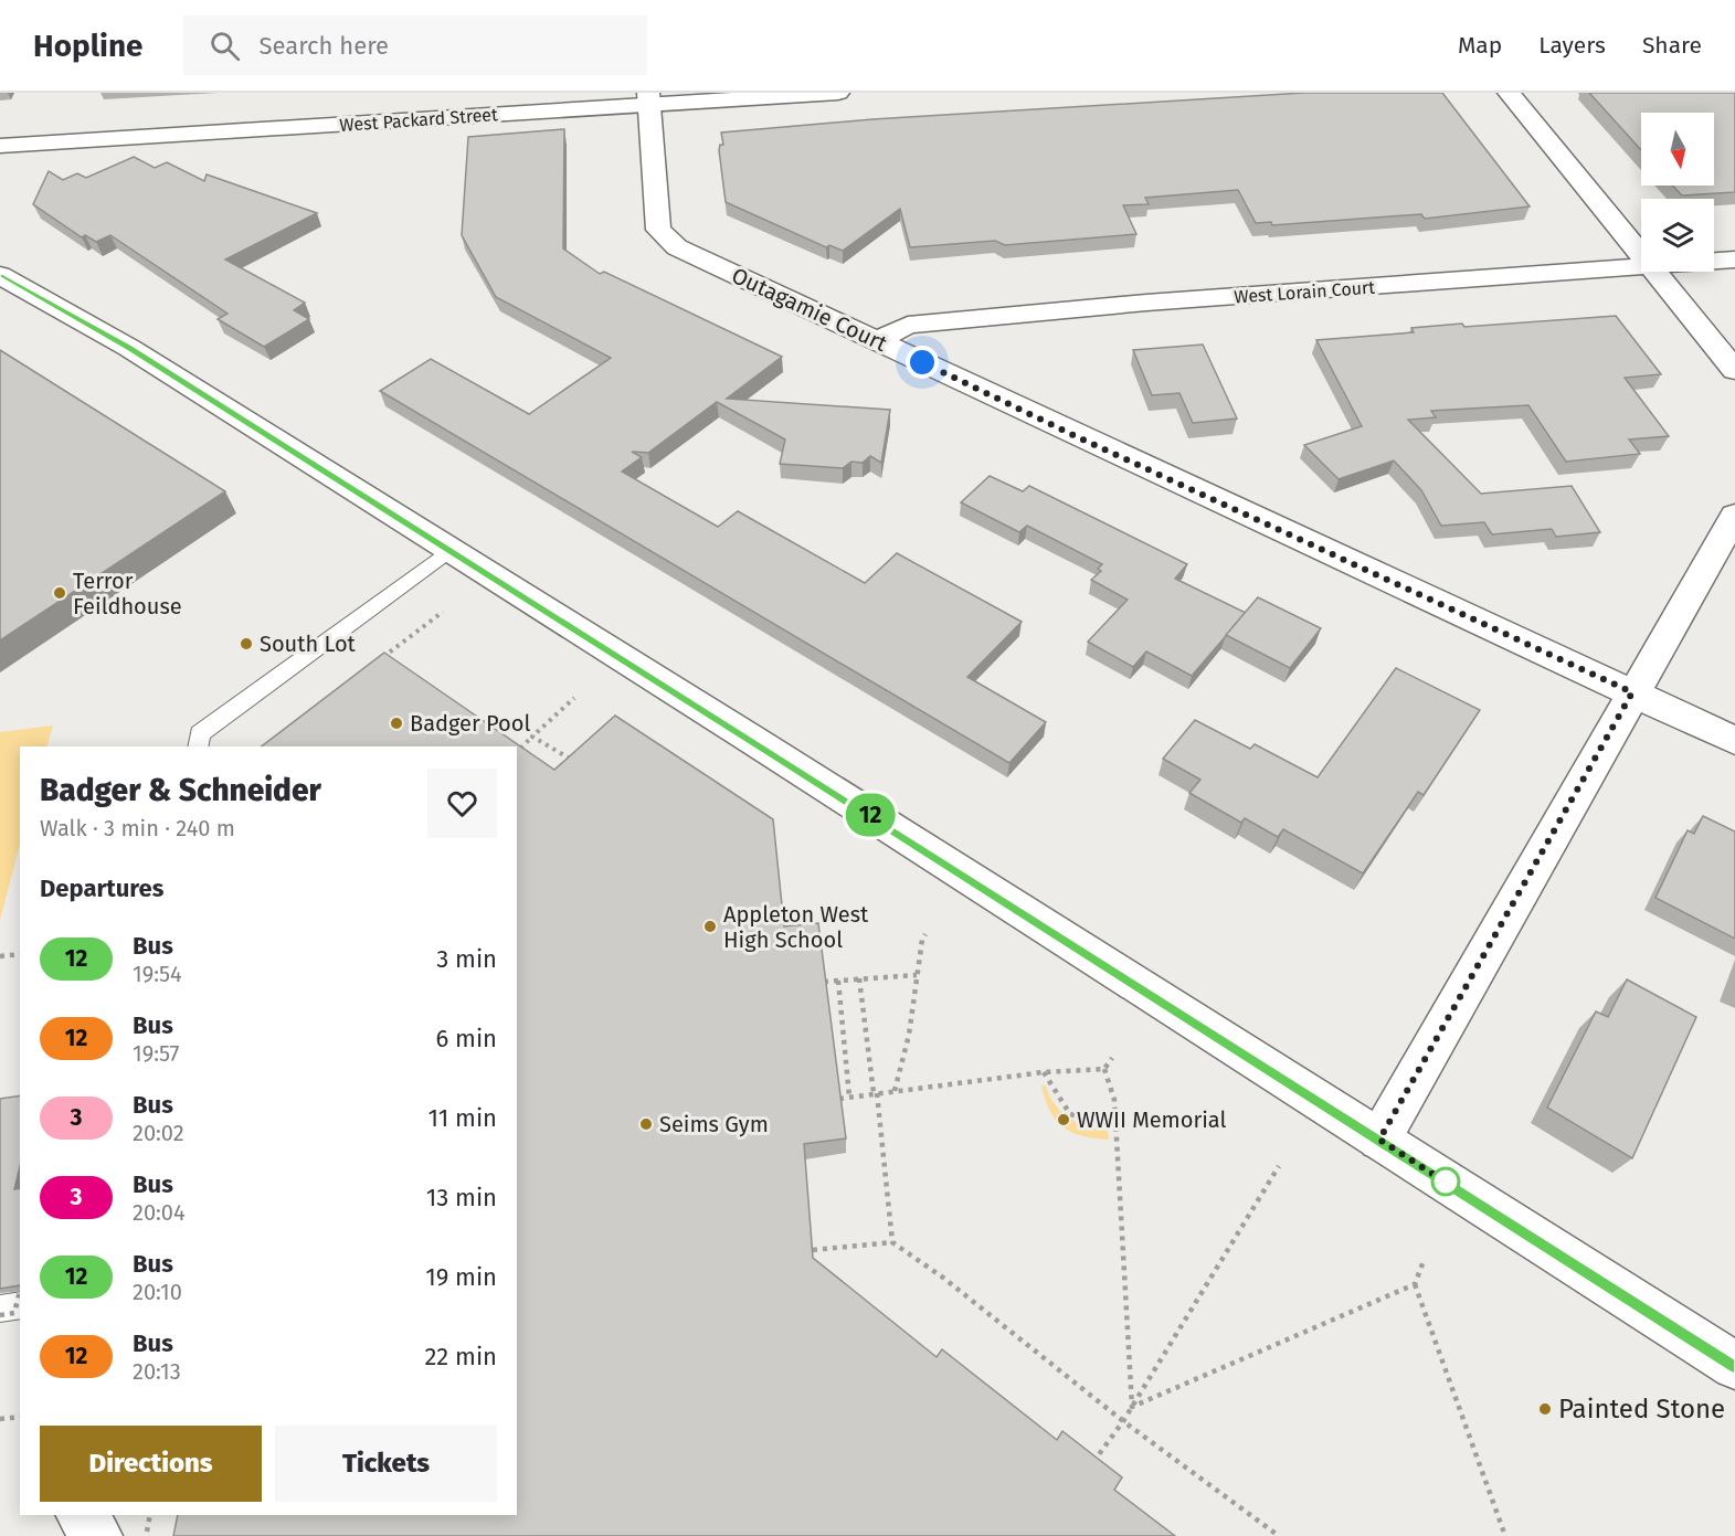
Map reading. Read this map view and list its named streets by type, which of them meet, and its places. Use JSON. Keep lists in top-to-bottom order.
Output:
{
  "streets": {
    "street": ["West Packard Street", "West Lorain Court", "Outagamie Court"]
  },
  "crossings": [
    ["West Packard Street", "Outagamie Court"],
    ["West Lorain Court", "Outagamie Court"]
  ],
  "places": [
    "Terror Feildhouse",
    "South Lot",
    "Badger Pool",
    "Appleton West High School",
    "WWII Memorial",
    "Seims Gym",
    "Painted Stone"
  ],
  "lines": ["bus line 12"],
  "north": "bottom",
  "page": {
    "header": "Hopline",
    "search": "Search here",
    "nav": ["Map", "Layers", "Share"],
    "on_map": "12",
    "heading": [
      ["Badger & Schneider", "Walk · 3 min · 240 m"],
      "Departures"
    ],
    "list": [
      {
        "mark": "12",
        "name": "Bus",
        "note": "19:54",
        "value": "3 min"
      },
      {
        "mark": "12",
        "name": "Bus",
        "note": "19:57",
        "value": "6 min"
      },
      {
        "mark": "3",
        "name": "Bus",
        "note": "20:02",
        "value": "11 min"
      },
      {
        "mark": "3",
        "name": "Bus",
        "note": "20:04",
        "value": "13 min"
      },
      {
        "mark": "12",
        "name": "Bus",
        "note": "20:10",
        "value": "19 min"
      },
      {
        "mark": "12",
        "name": "Bus",
        "note": "20:13",
        "value": "22 min"
      }
    ],
    "buttons": ["Directions", "Tickets"]
  }
}
